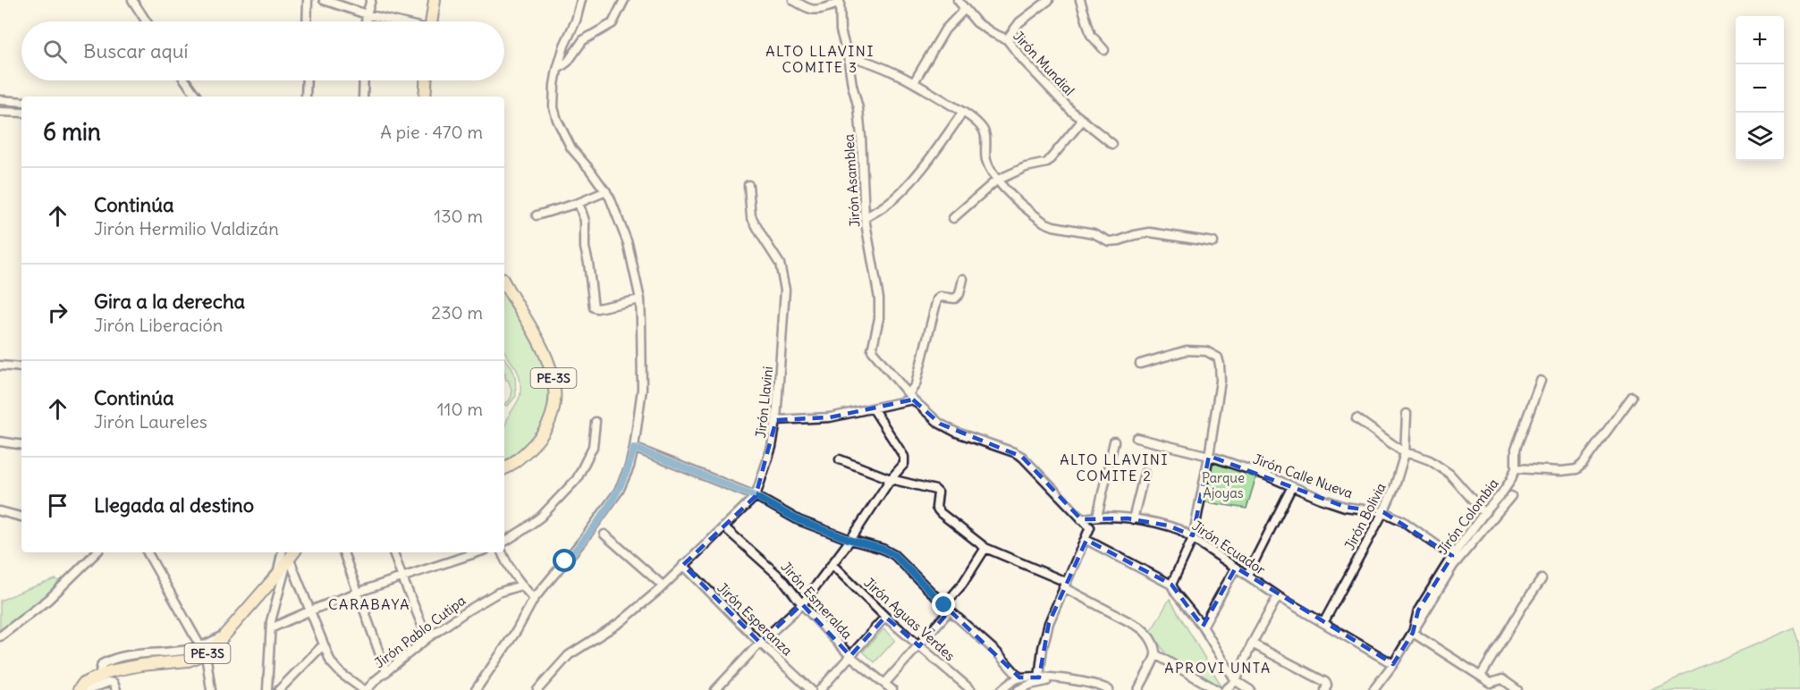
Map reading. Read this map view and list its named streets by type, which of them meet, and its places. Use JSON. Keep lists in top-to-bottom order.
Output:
{
  "streets": {
    "highway": ["PE-3S"],
    "street": [
      "Jirón Mundial",
      "Jirón Asamblea",
      "Jirón Llavini",
      "Jirón Calle Nueva",
      "Jirón Bolivia",
      "Jirón Colombia",
      "Jirón Ecuador",
      "Jirón Esmeralda",
      "Jirón Esperanza",
      "Jirón Aguas Verdes",
      "Jirón Pablo Cutipa"
    ]
  },
  "crossings": [
    ["Jirón Llavini", "Jirón Esmeralda"],
    ["Jirón Llavini", "Jirón Esperanza"],
    ["Jirón Calle Nueva", "Jirón Bolivia"],
    ["Jirón Calle Nueva", "Jirón Colombia"],
    ["Jirón Bolivia", "Jirón Ecuador"],
    ["Jirón Colombia", "Jirón Ecuador"]
  ],
  "districts": [
    "ALTO LLAVINI COMITE 3",
    "ALTO LLAVINI COMITE 2",
    "CARABAYA",
    "APROVI UNTA"
  ],
  "parks": ["Parque Ajoyas"],
  "page": {
    "map_buttons": ["+", "−"],
    "search": "Buscar aquí",
    "heading": ["6 min", "A pie · 470 m"],
    "list": [
      ["Continúa", "Jirón Hermilio Valdizán", "130 m"],
      ["Gira a la derecha", "Jirón Liberación", "230 m"],
      ["Continúa", "Jirón Laureles", "110 m"],
      "Llegada al destino"
    ]
  }
}
